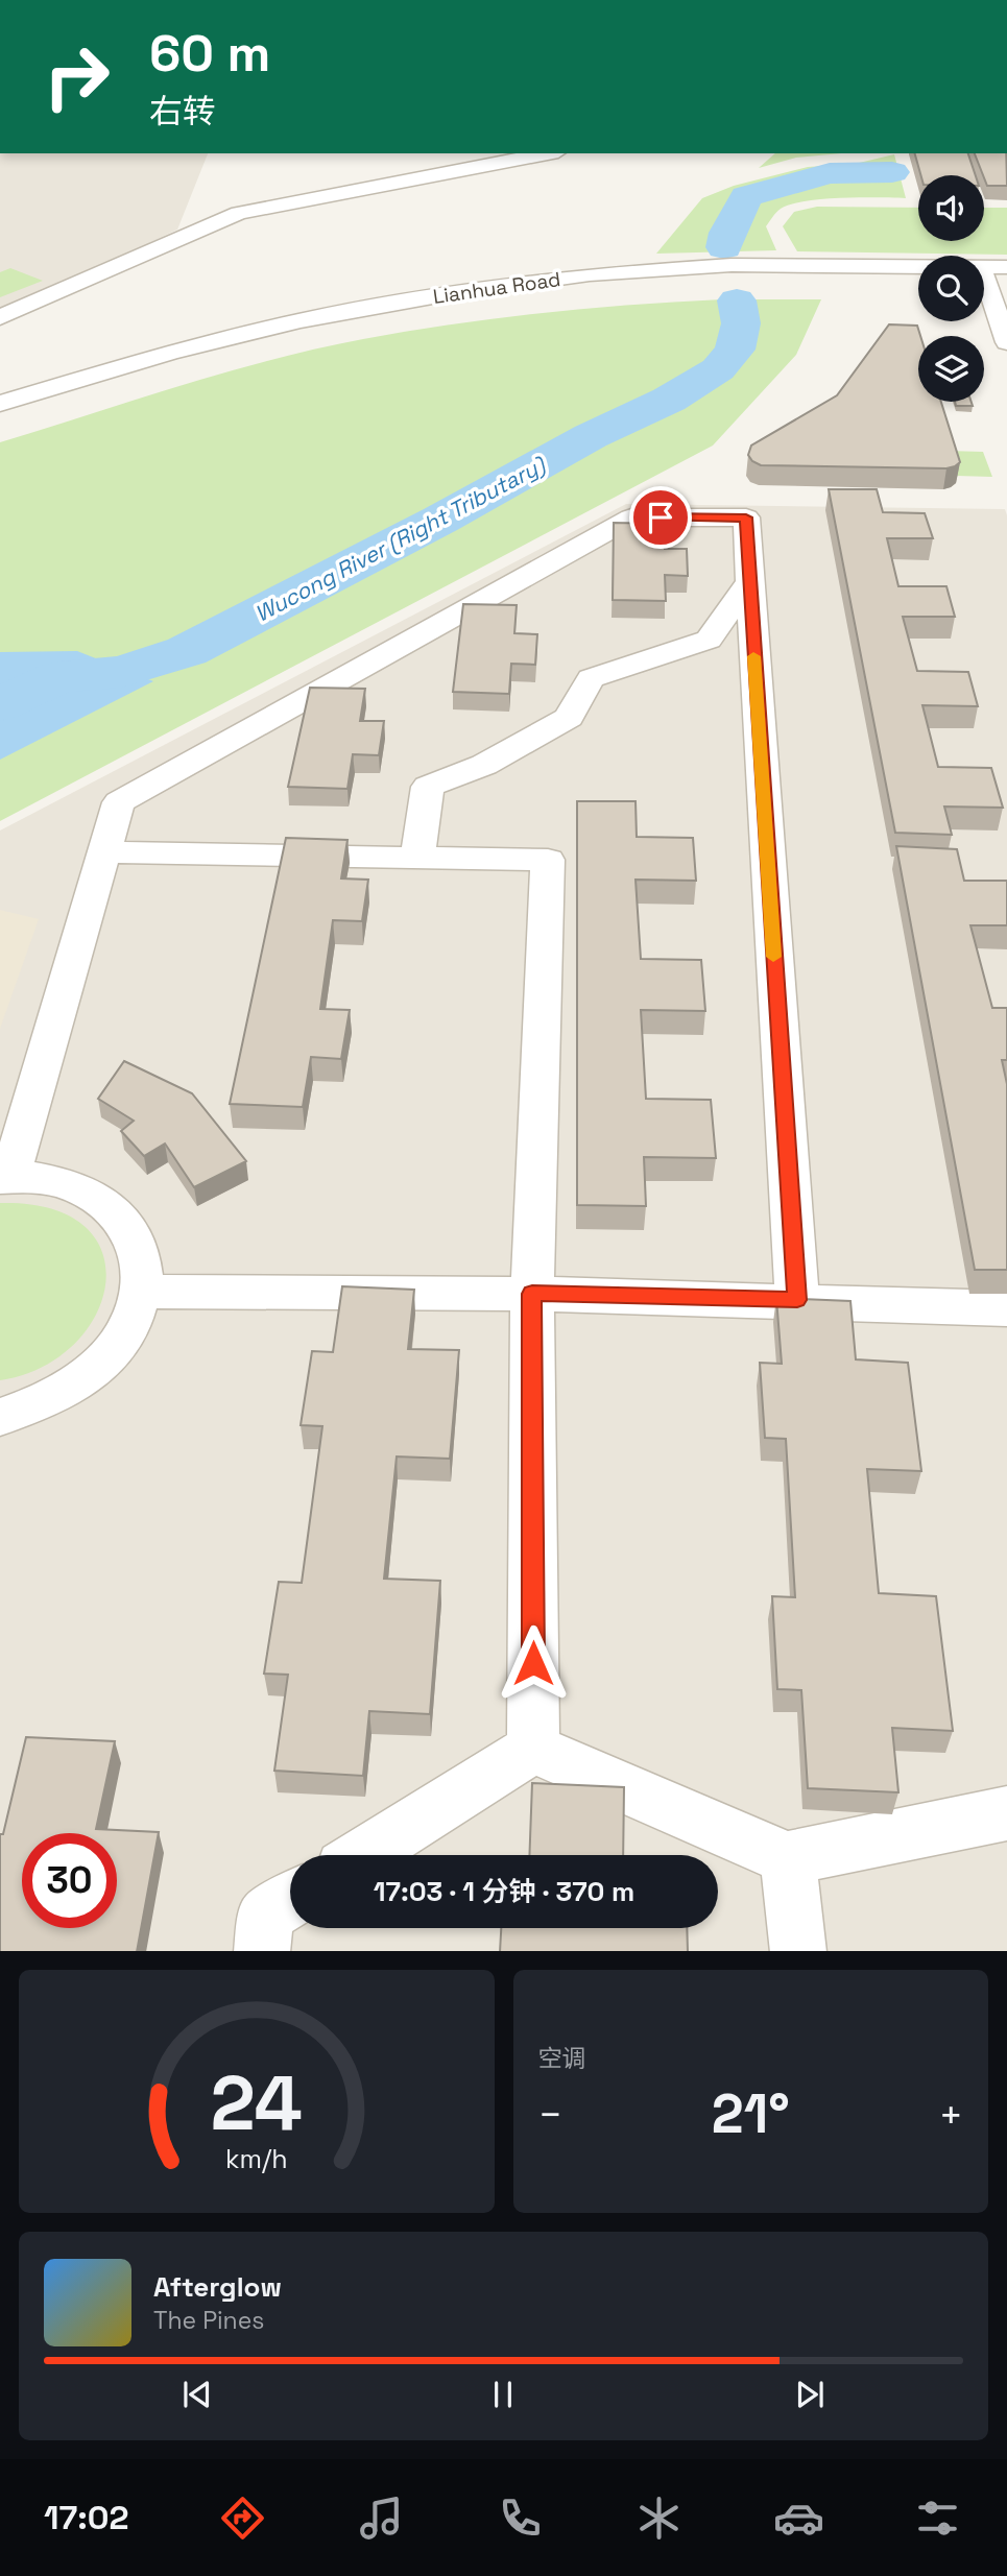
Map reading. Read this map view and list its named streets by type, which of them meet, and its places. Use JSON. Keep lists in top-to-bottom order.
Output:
{
  "streets": {
    "street": ["Lianhua Road"]
  },
  "water": ["Wucong River (Right Tributary)"],
  "page": {
    "turn": ["60 m", "右转"],
    "limit": "30",
    "trip": "17:03 · 1 分钟 · 370 m",
    "tile": "空调",
    "heat": ["−", "21°", "+"],
    "song": ["Afterglow", "The Pines"],
    "tabs": "17:02",
    "gauge": ["24", "km/h"]
  }
}
